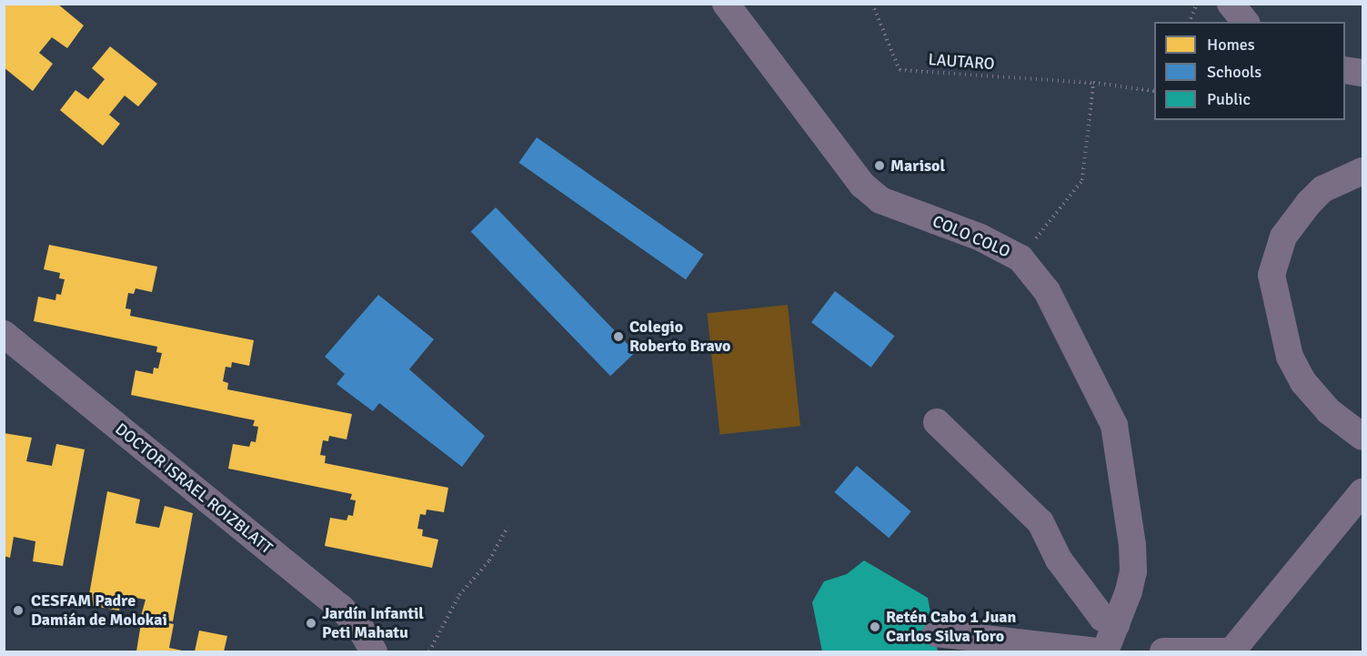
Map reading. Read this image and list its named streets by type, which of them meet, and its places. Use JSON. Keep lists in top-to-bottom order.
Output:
{
  "streets": {
    "street": ["COLO COLO", "DOCTOR ISRAEL ROIZBLATT"],
    "path": ["LAUTARO"]
  },
  "places": [
    "Marisol",
    "Colegio Roberto Bravo",
    "CESFAM Padre Damián de Molokai",
    "Jardín Infantil Peti Mahatu",
    "Retén Cabo 1 Juan Carlos Silva Toro"
  ],
  "legend": ["Homes", "Schools", "Public"]
}
